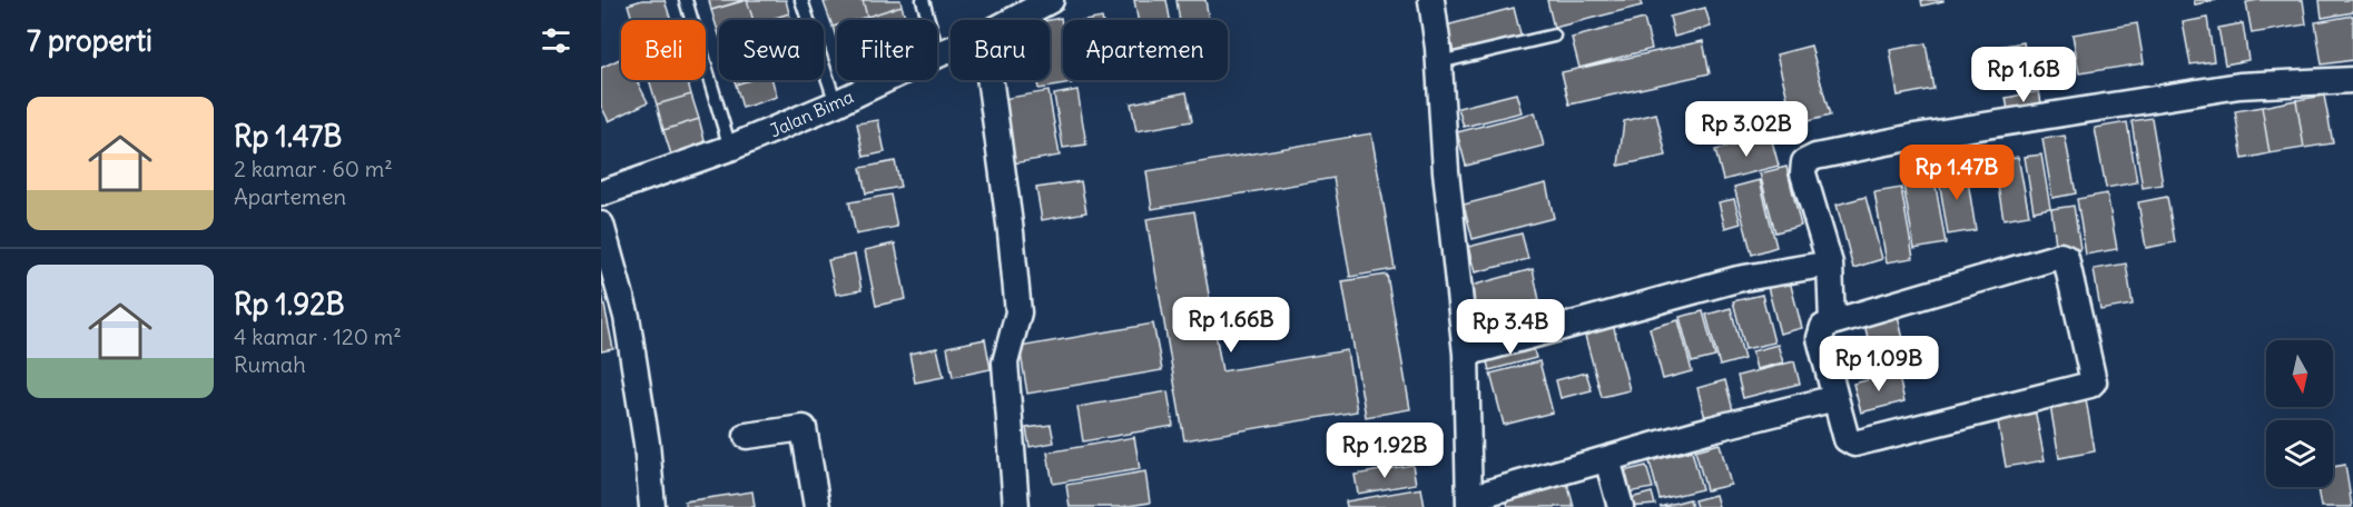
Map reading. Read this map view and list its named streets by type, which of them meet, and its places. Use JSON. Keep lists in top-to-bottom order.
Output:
{
  "streets": {
    "street": ["Jalan Bima"]
  },
  "north": "bottom",
  "page": {
    "heading": "7 properti",
    "chip": [
      "Beli",
      "Sewa",
      "Filter",
      "Baru",
      "Apartemen"
    ],
    "price": [
      "Rp 1.6B",
      "Rp 3.02B",
      "Rp 1.47B",
      "Rp 1.66B",
      "Rp 3.4B",
      "Rp 1.09B",
      "Rp 1.92B"
    ],
    "list": [
      {
        "name": "Rp 1.47B",
        "note": "2 kamar · 60 m² · Apartemen"
      },
      {
        "name": "Rp 1.92B",
        "note": "4 kamar · 120 m² · Rumah"
      }
    ]
  }
}
